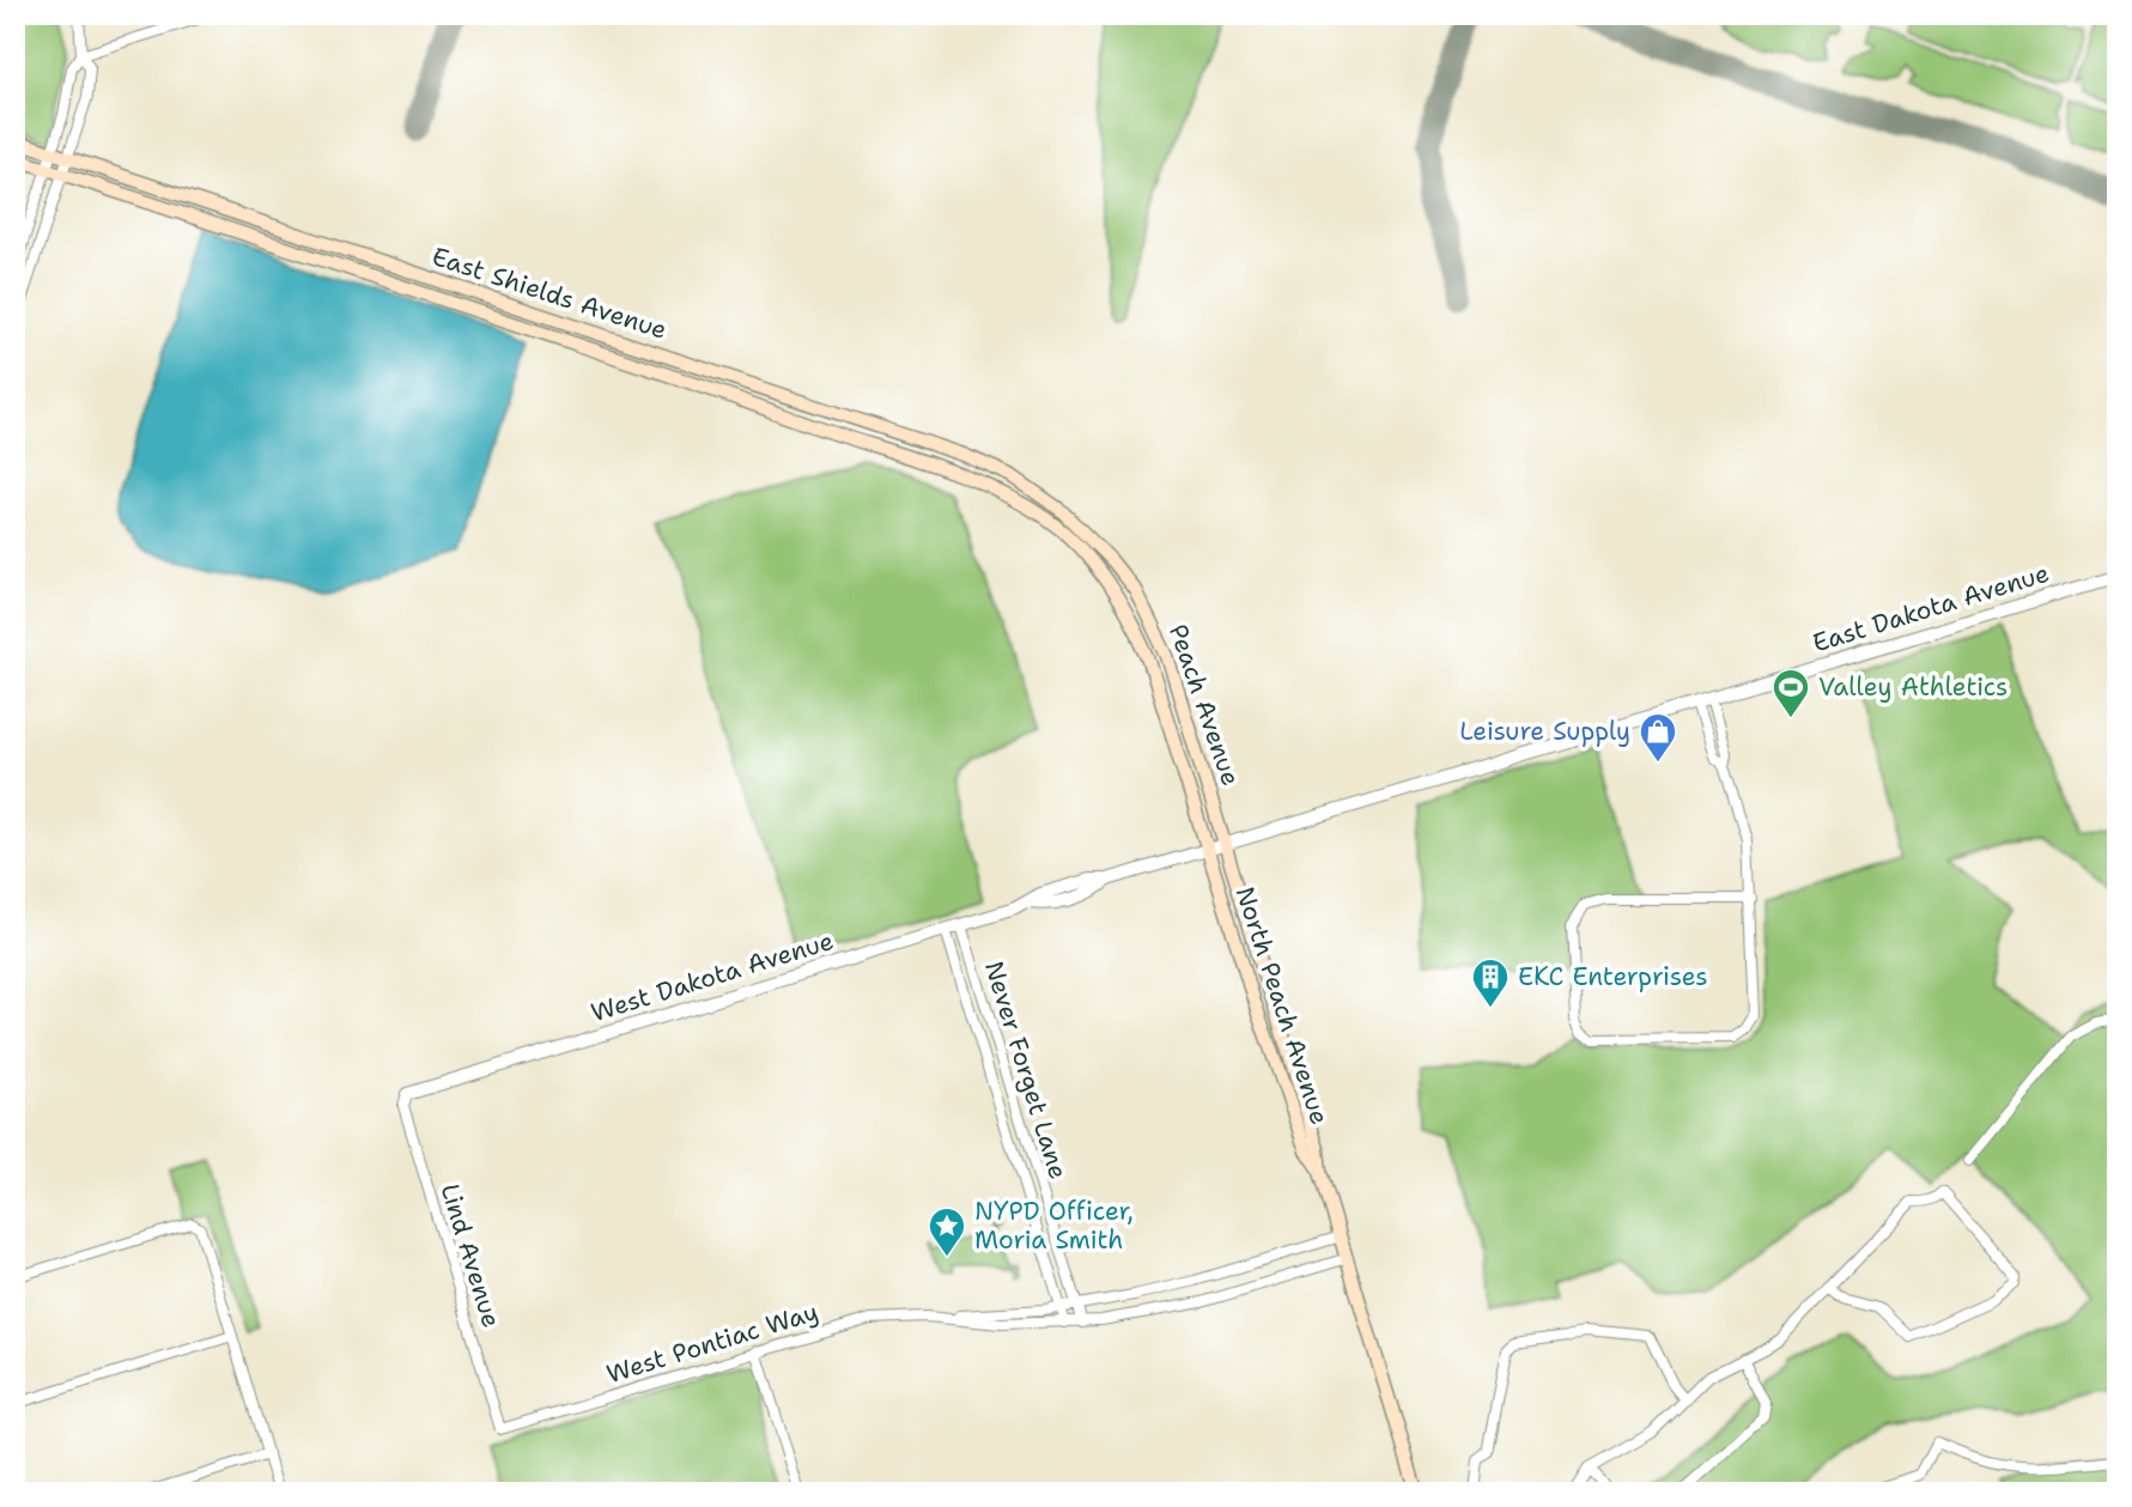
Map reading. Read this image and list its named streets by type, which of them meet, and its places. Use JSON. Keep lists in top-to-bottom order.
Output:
{
  "streets": {
    "main road": ["East Shields Avenue", "Peach Avenue", "North Peach Avenue"],
    "street": [
      "East Dakota Avenue",
      "West Dakota Avenue",
      "Never Forget Lane",
      "Lind Avenue",
      "West Pontiac Way"
    ]
  },
  "crossings": [
    ["East Shields Avenue", "Peach Avenue"],
    ["East Dakota Avenue", "Peach Avenue"],
    ["East Dakota Avenue", "West Dakota Avenue"],
    ["East Dakota Avenue", "North Peach Avenue"],
    ["Peach Avenue", "West Dakota Avenue"],
    ["Peach Avenue", "North Peach Avenue"],
    ["West Dakota Avenue", "North Peach Avenue"],
    ["West Dakota Avenue", "Never Forget Lane"],
    ["West Dakota Avenue", "Lind Avenue"],
    ["North Peach Avenue", "West Pontiac Way"],
    ["Never Forget Lane", "West Pontiac Way"],
    ["Lind Avenue", "West Pontiac Way"]
  ],
  "places": {
    "sports": ["Valley Athletics"],
    "shop": ["Leisure Supply"],
    "building": ["EKC Enterprises"],
    "place": ["NYPD Officer, Moria Smith"]
  }
}
